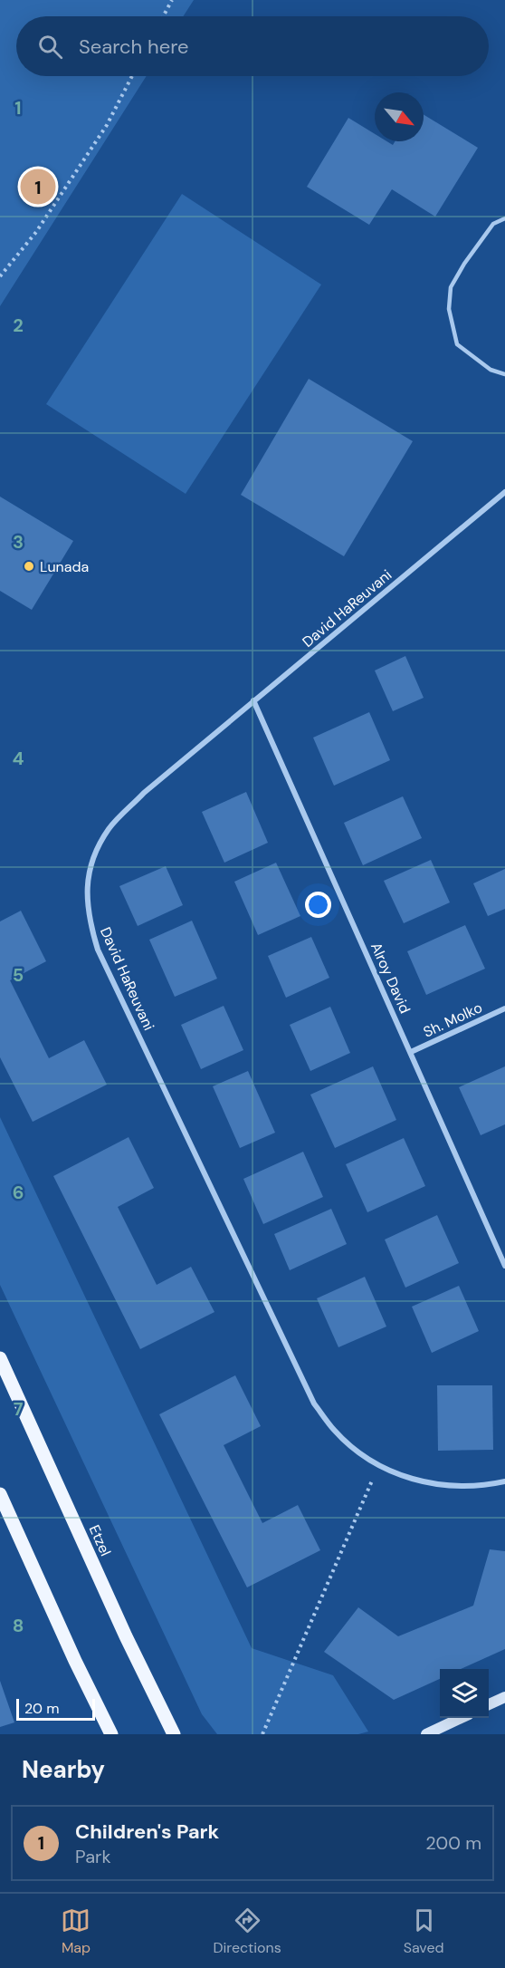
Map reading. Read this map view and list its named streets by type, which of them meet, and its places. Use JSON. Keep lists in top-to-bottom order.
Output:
{
  "streets": {
    "main road": ["Etzel"],
    "street": ["David HaReuvani", "Alroy David", "Sh. Molko"]
  },
  "crossings": [
    ["David HaReuvani", "Alroy David"],
    ["Alroy David", "Sh. Molko"]
  ],
  "places": ["Lunada"],
  "scale_bar": "20 m",
  "north": "bottom right",
  "page": {
    "search": "Search here",
    "pins": "1",
    "scale": "20 m",
    "heading": "Nearby",
    "list": [
      {
        "mark": "1",
        "name": "Children's Park",
        "note": "Park",
        "value": "200 m"
      }
    ],
    "nav": ["Map", "Directions", "Saved"]
  },
  "grid": {
    "rows": [
      "1",
      "2",
      "3",
      "4",
      "5",
      "6",
      "7",
      "8"
    ]
  }
}
